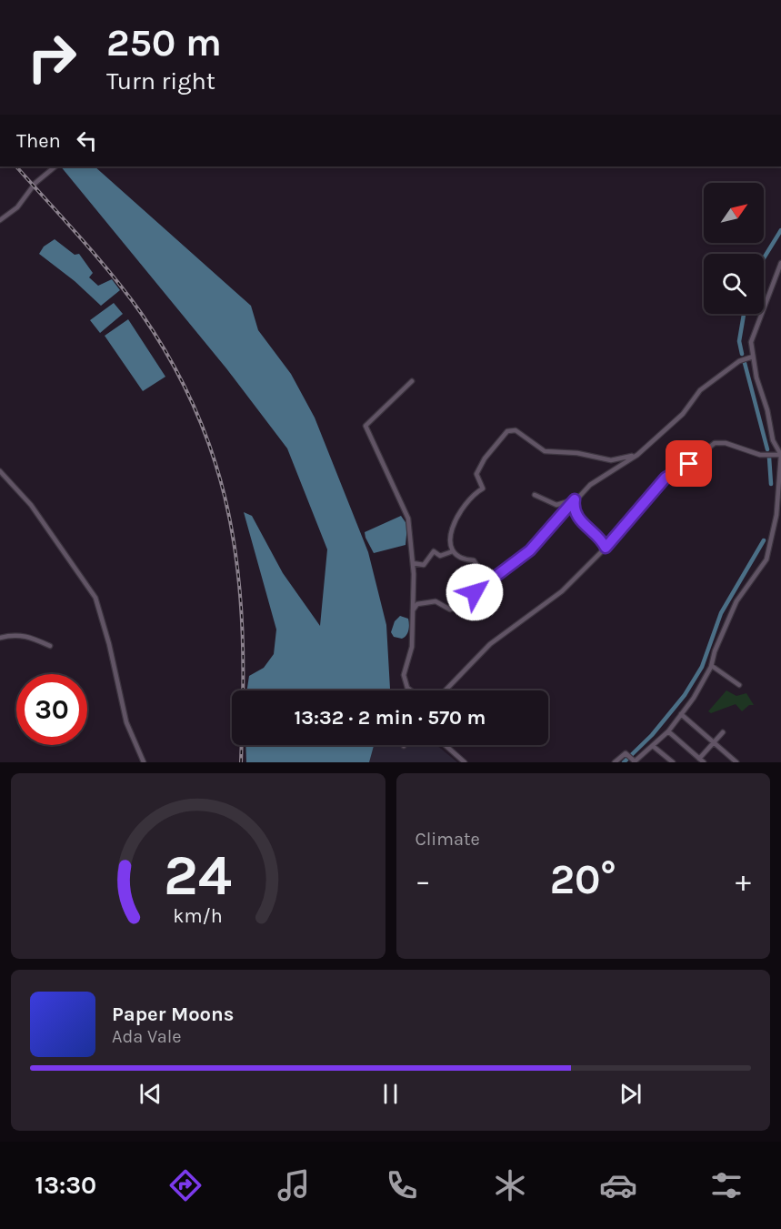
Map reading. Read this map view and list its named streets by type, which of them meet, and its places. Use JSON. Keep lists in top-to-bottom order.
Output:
{
  "north": "top right",
  "page": {
    "turn": ["250 m", "Turn right"],
    "then": "Then",
    "limit": "30",
    "trip": "13:32 · 2 min · 570 m",
    "tile": "Climate",
    "heat": ["−", "20°", "+"],
    "song": ["Paper Moons", "Ada Vale"],
    "tabs": "13:30",
    "gauge": ["24", "km/h"]
  }
}
